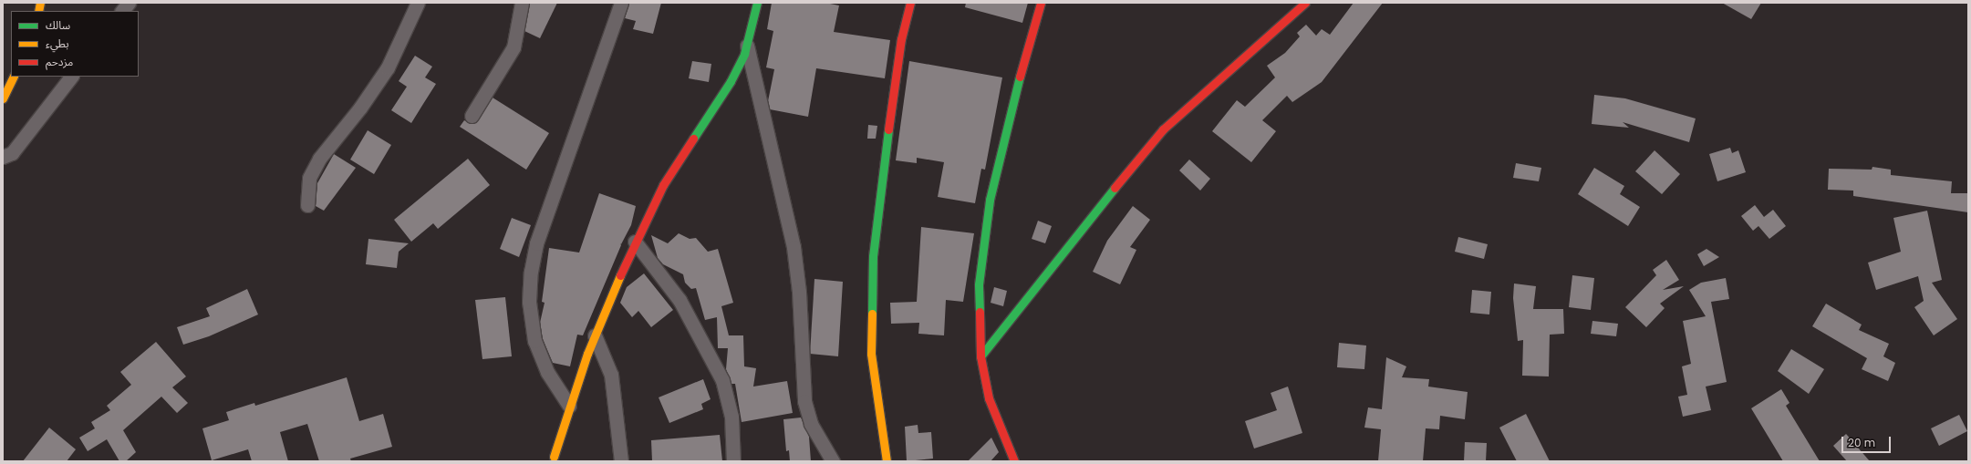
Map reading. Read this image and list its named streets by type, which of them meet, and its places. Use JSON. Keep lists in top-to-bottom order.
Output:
{
  "legend": ["سالك", "بطيء", "مزدحم"],
  "scale_bar": "20 m"
}
